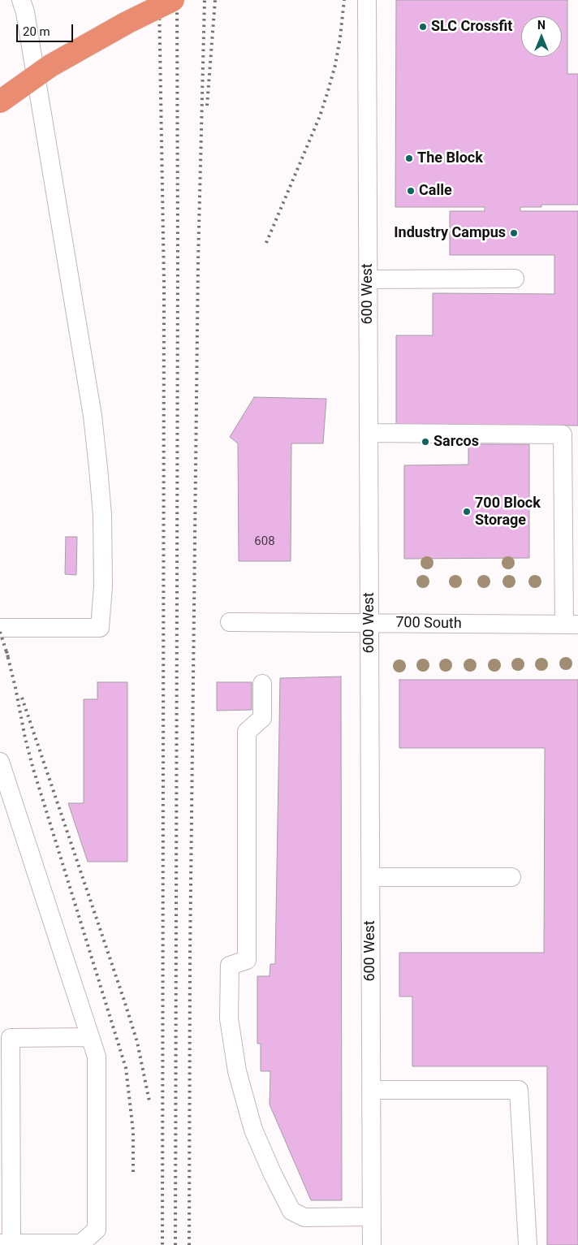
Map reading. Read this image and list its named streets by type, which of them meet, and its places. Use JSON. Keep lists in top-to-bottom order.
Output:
{
  "streets": {
    "street": ["600 West", "700 South"]
  },
  "crossings": [
    ["600 West", "700 South"]
  ],
  "places": [
    "SLC Crossfit",
    "The Block",
    "Calle",
    "Industry Campus",
    "Sarcos",
    "700 Block Storage"
  ],
  "house_numbers": ["608"],
  "scale_bar": "20 m",
  "north": "top"
}
